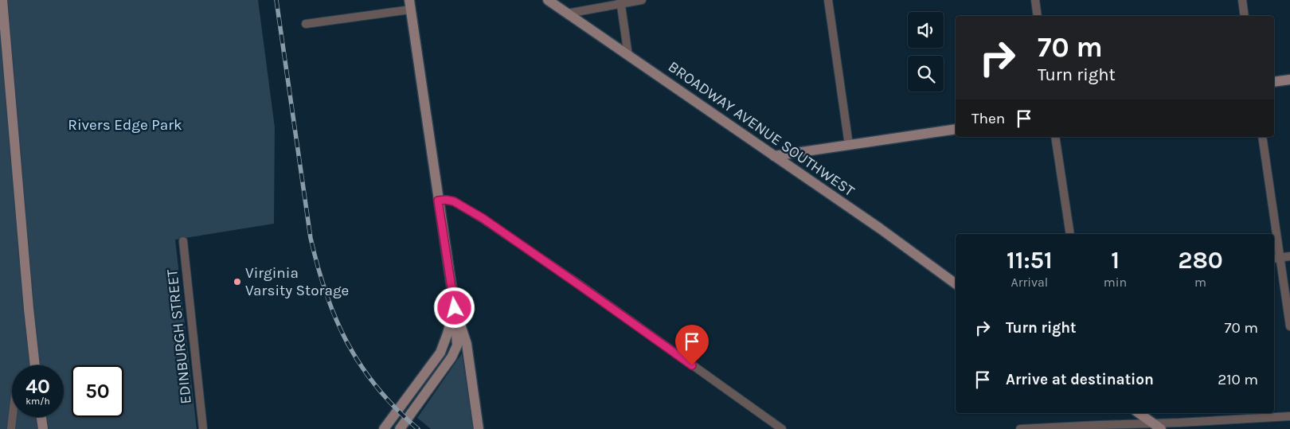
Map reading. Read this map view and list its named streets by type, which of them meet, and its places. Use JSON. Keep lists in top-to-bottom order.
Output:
{
  "streets": {
    "street": ["BROADWAY AVENUE SOUTHWEST", "EDINBURGH STREET"]
  },
  "parks": ["Rivers Edge Park"],
  "places": ["Virginia Varsity Storage"],
  "page": {
    "turn": ["70 m", "Turn right"],
    "then": "Then",
    "eta": [
      "11:51",
      "Arrival",
      "1",
      "min",
      "280",
      "m"
    ],
    "list": [
      {
        "name": "Turn right",
        "value": "70 m"
      },
      {
        "name": "Arrive at destination",
        "value": "210 m"
      }
    ],
    "speed": "40 km/h",
    "limit": "50"
  }
}
